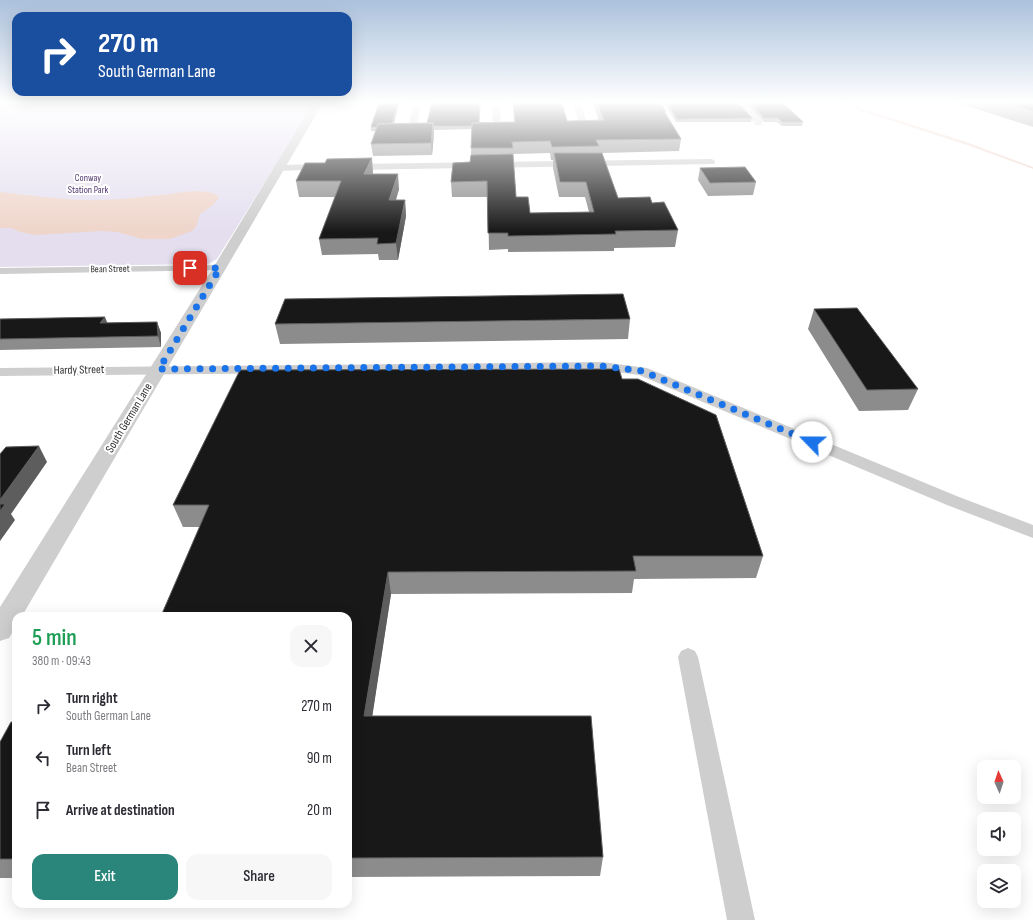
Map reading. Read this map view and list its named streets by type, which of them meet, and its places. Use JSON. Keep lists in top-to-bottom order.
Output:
{
  "streets": {
    "street": ["Bean Street", "Hardy Street", "South German Lane"]
  },
  "crossings": [
    ["Bean Street", "South German Lane"],
    ["Hardy Street", "South German Lane"]
  ],
  "parks": ["Conway Station Park"],
  "north": "top",
  "page": {
    "turn": ["270 m", "South German Lane"],
    "heading": ["5 min", "380 m · 09:43"],
    "list": [
      {
        "name": "Turn right",
        "note": "South German Lane",
        "value": "270 m"
      },
      {
        "name": "Turn left",
        "note": "Bean Street",
        "value": "90 m"
      },
      {
        "name": "Arrive at destination",
        "value": "20 m"
      }
    ],
    "buttons": ["Exit", "Share"]
  }
}
